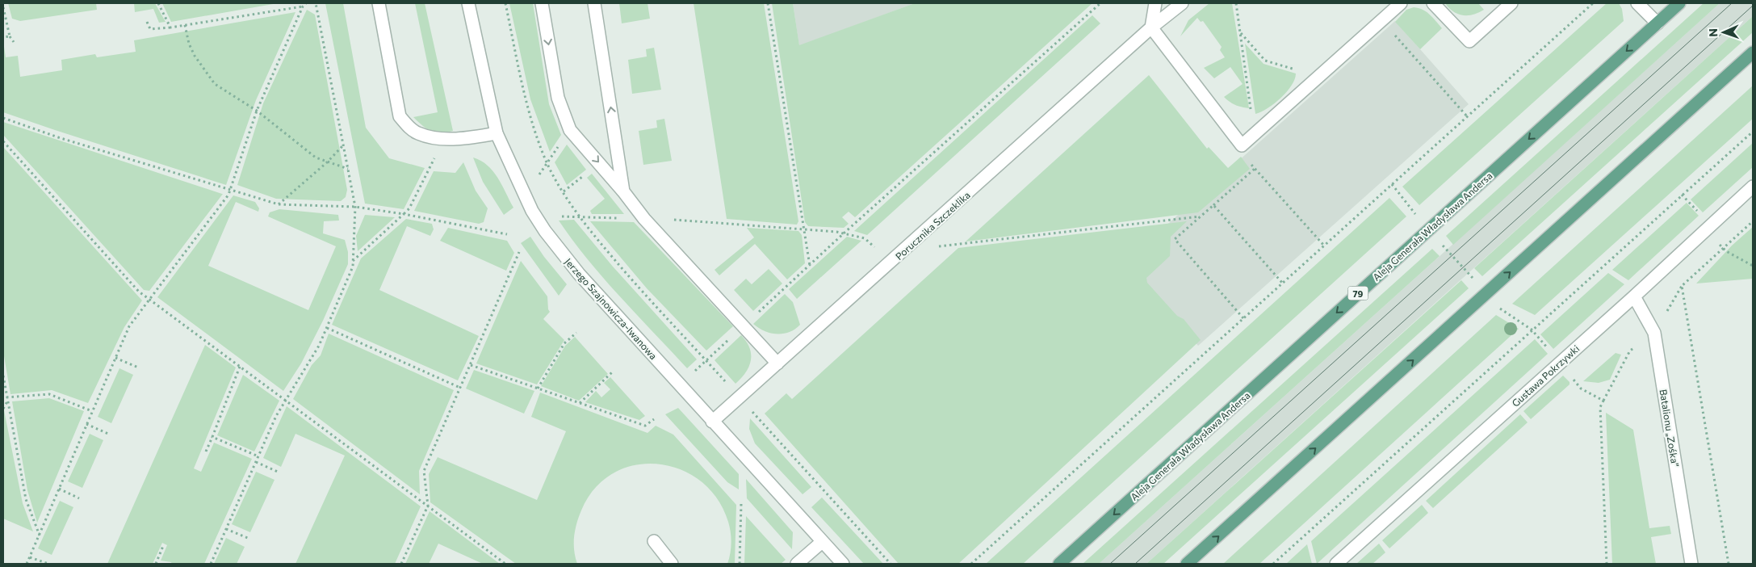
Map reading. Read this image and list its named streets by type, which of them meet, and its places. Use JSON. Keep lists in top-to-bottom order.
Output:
{
  "streets": {
    "main road": ["Aleja Generała Władysława Andersa", "79"],
    "street": [
      "Porucznika Szczeklika",
      "Jerzego Szajnowicza-Iwanowa",
      "Gustawa Pokrzywki",
      "Batalionu „Zośka”"
    ]
  },
  "crossings": [
    ["Porucznika Szczeklika", "Jerzego Szajnowicza-Iwanowa"],
    ["Gustawa Pokrzywki", "Batalionu „Zośka”"]
  ],
  "north": "left"
}
